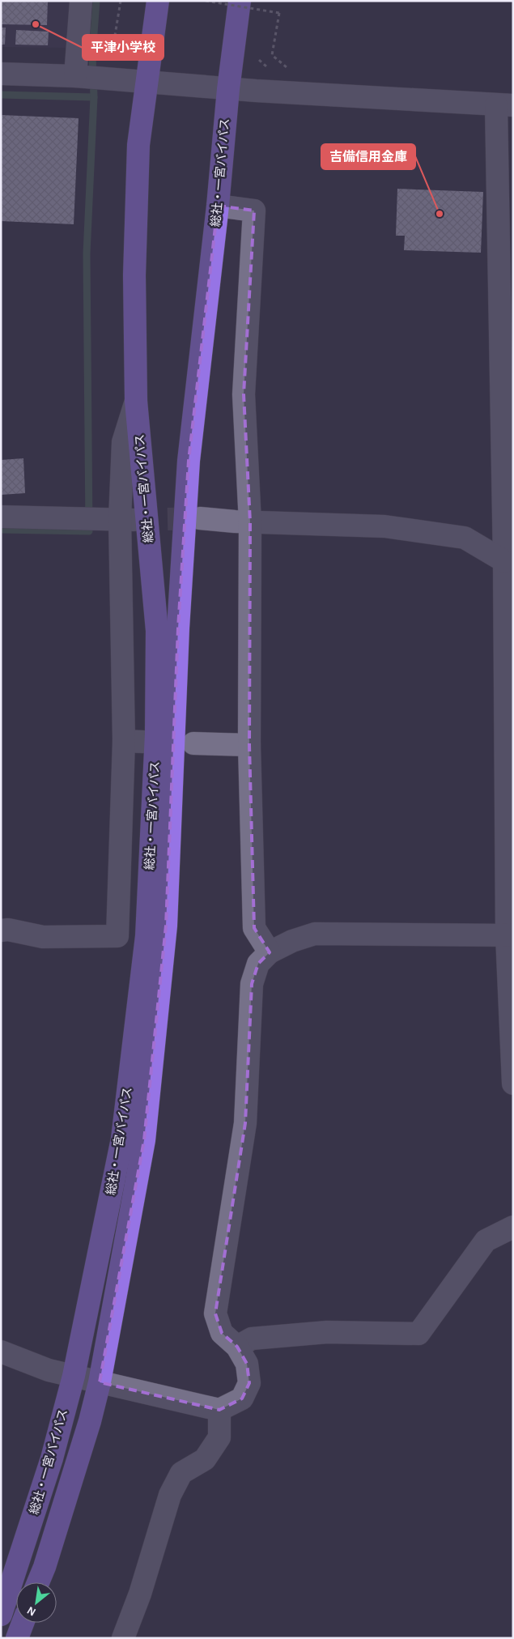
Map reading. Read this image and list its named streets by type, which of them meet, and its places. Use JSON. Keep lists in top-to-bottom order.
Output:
{
  "streets": {
    "highway": ["総社・一宮バイパス"]
  },
  "places": ["平津小学校", "吉備信用金庫"],
  "north": "bottom left"
}
